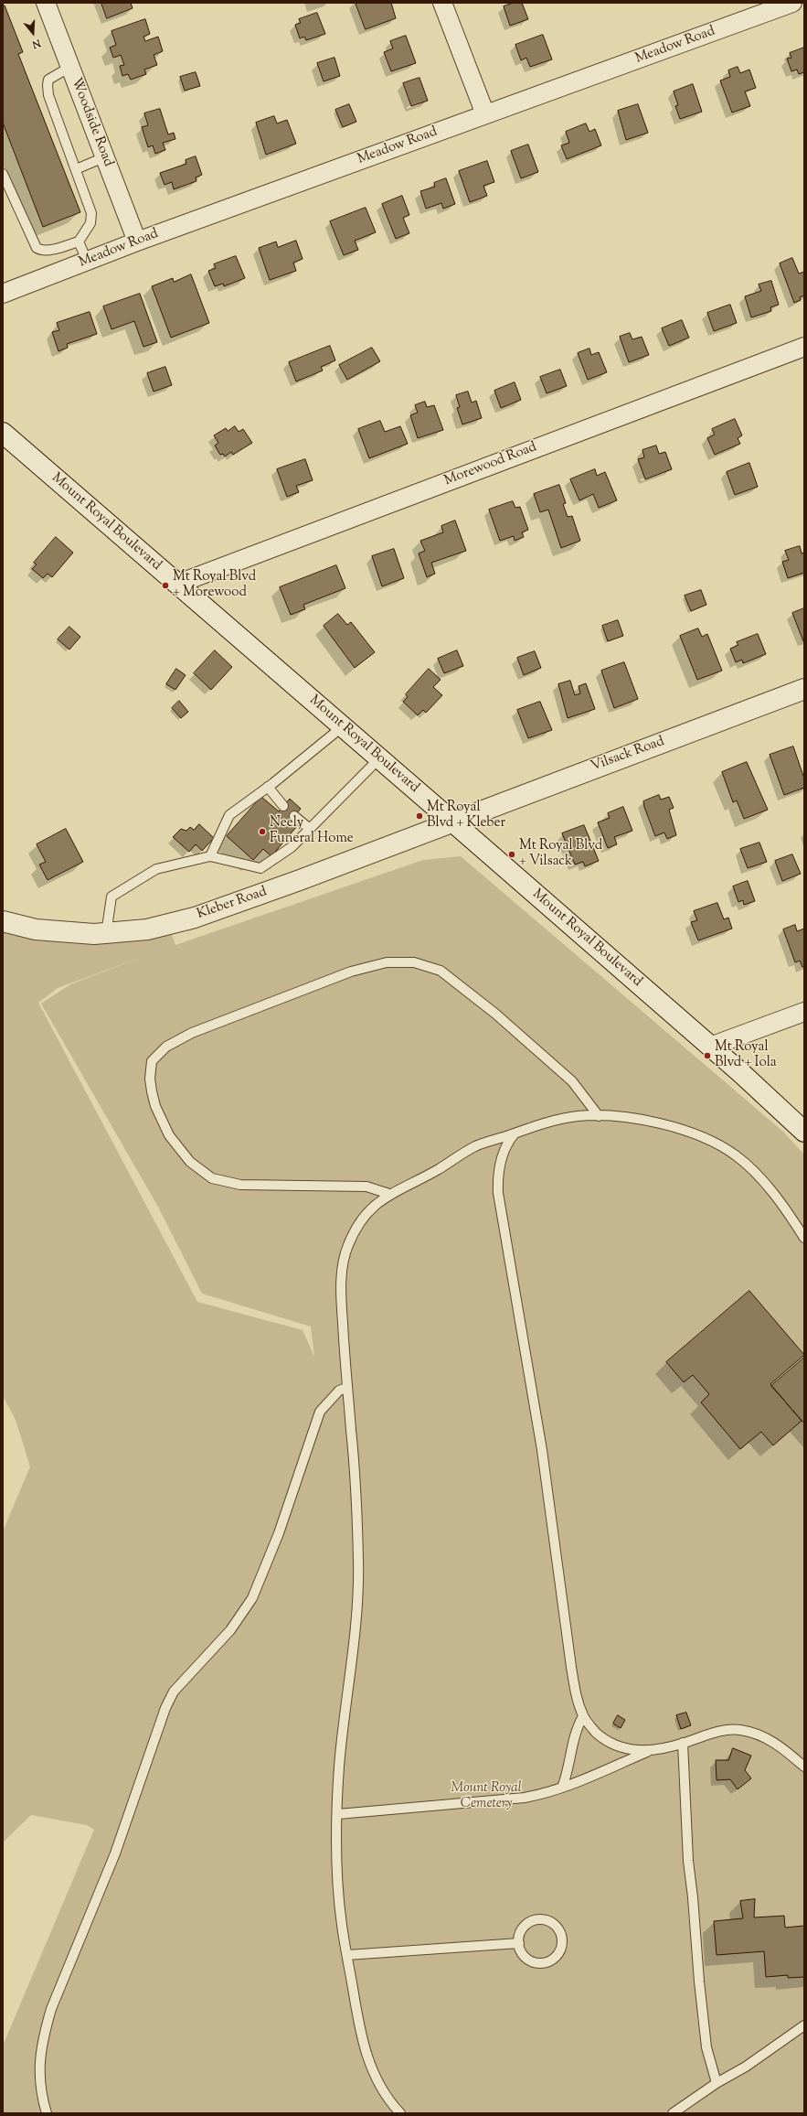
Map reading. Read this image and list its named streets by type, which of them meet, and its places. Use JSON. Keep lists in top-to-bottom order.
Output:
{
  "streets": {
    "main road": ["Mount Royal Boulevard", "Vilsack Road", "Kleber Road"],
    "street": ["Meadow Road", "Woodside Road", "Morewood Road"]
  },
  "crossings": [
    ["Meadow Road", "Woodside Road"],
    ["Morewood Road", "Mount Royal Boulevard"],
    ["Mount Royal Boulevard", "Vilsack Road"],
    ["Mount Royal Boulevard", "Kleber Road"],
    ["Vilsack Road", "Kleber Road"]
  ],
  "parks": ["Mount Royal Cemetery"],
  "places": [
    "Mt Royal Blvd + Morewood",
    "Mt Royal Blvd + Kleber",
    "Neely Funeral Home",
    "Mt Royal Blvd + Vilsack",
    "Mt Royal Blvd + Iola"
  ],
  "north": "bottom"
}
